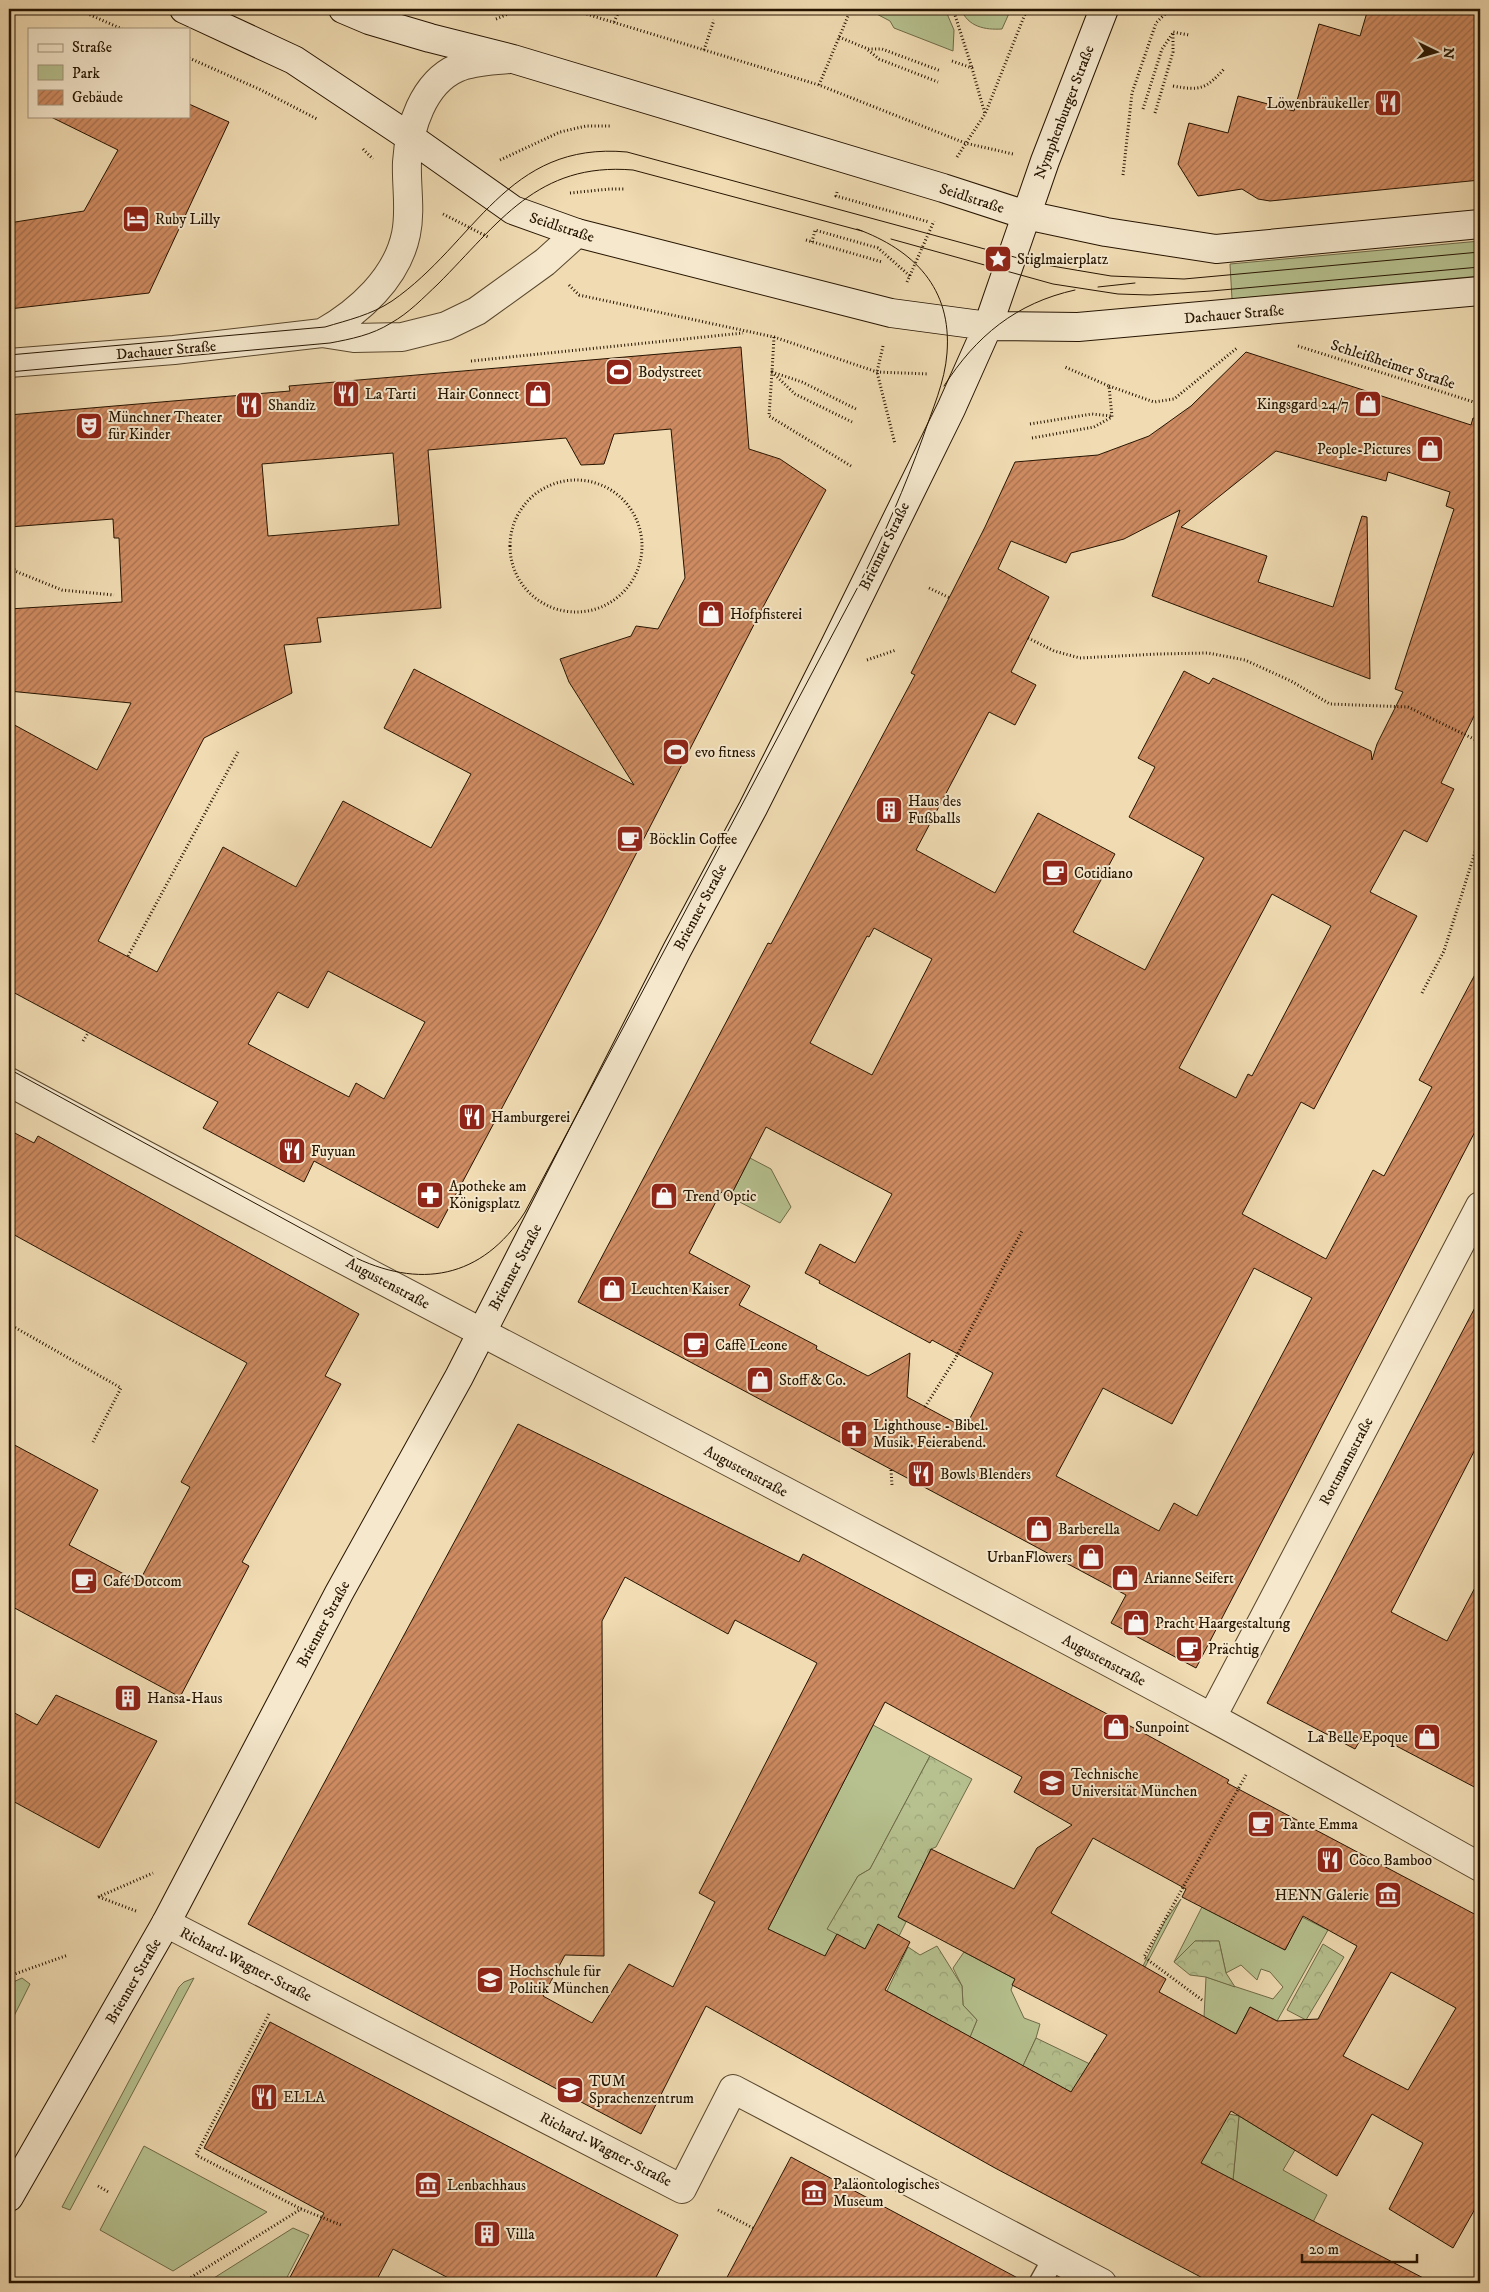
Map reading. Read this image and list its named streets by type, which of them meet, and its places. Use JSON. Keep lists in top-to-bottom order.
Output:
{
  "streets": {
    "main road": [
      "Nymphenburger Straße",
      "Seidlstraße",
      "Dachauer Straße",
      "Brienner Straße",
      "Augustenstraße",
      "Rottmannstraße",
      "Richard-Wagner-Straße"
    ],
    "path": ["Schleißheimer Straße"]
  },
  "crossings": [
    ["Nymphenburger Straße", "Seidlstraße"],
    ["Seidlstraße", "Dachauer Straße"],
    ["Seidlstraße", "Brienner Straße"],
    ["Dachauer Straße", "Brienner Straße"],
    ["Brienner Straße", "Augustenstraße"],
    ["Brienner Straße", "Richard-Wagner-Straße"],
    ["Augustenstraße", "Rottmannstraße"]
  ],
  "places": {
    "restaurant": [
      "Löwenbräukeller",
      "La Tarti",
      "Shandiz",
      "Hamburgerei",
      "Fuyuan",
      "Bowls Blenders",
      "Coco Bamboo",
      "ELLA"
    ],
    "hotel": ["Ruby Lilly"],
    "place": ["Stiglmaierplatz"],
    "sports": ["Bodystreet", "evo fitness"],
    "shop": [
      "Hair Connect",
      "Kingsgard 24/7",
      "People-Pictures",
      "Hofpfisterei",
      "Trend Optic",
      "Leuchten Kaiser",
      "Stoff & Co.",
      "Barberella",
      "UrbanFlowers",
      "Arianne Seifert",
      "Pracht Haargestaltung",
      "Sunpoint",
      "La Belle Epoque"
    ],
    "theatre": ["Münchner Theater für Kinder"],
    "building": ["Haus des Fußballs", "Hansa-Haus", "Villa"],
    "cafe": [
      "Böcklin Coffee",
      "Cotidiano",
      "Caffè Leone",
      "Café Dotcom",
      "Prächtig",
      "Tante Emma"
    ],
    "pharmacy": ["Apotheke am Königsplatz"],
    "church": ["Lighthouse - Bibel. Musik. Feierabend."],
    "school or university": ["Technische Universität München", "Hochschule für Politik München", "TUM Sprachenzentrum"],
    "museum": ["HENN Galerie", "Lenbachhaus", "Paläontologisches Museum"]
  },
  "legend": ["Straße", "Park", "Gebäude"],
  "scale_bar": "20 m",
  "north": "right"
}
